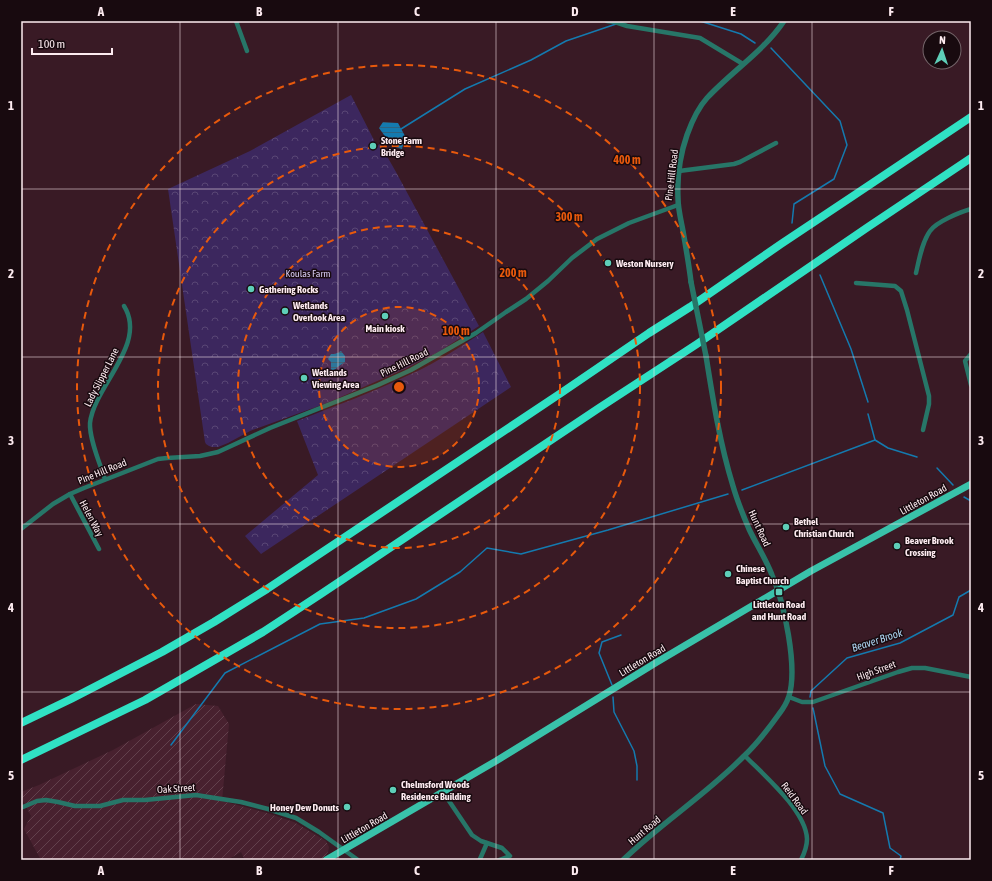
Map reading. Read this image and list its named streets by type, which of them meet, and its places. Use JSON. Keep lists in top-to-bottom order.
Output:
{
  "streets": {
    "main road": ["Littleton Road"],
    "street": [
      "Pine Hill Road",
      "Lady Slipper Lane",
      "Helen Way",
      "Hunt Road",
      "High Street",
      "Oak Street",
      "Reid Road"
    ]
  },
  "crossings": [
    ["Pine Hill Road", "Lady Slipper Lane"],
    ["Pine Hill Road", "Helen Way"],
    ["Pine Hill Road", "Hunt Road"],
    ["Littleton Road", "Hunt Road"],
    ["Littleton Road", "Oak Street"],
    ["Hunt Road", "High Street"],
    ["Hunt Road", "Reid Road"]
  ],
  "water": ["Beaver Brook"],
  "parks": ["Koulas Farm"],
  "places": {
    "other": [
      "Stone Farm Bridge",
      "Weston Nursery",
      "Gathering Rocks",
      "Wetlands Overlook Area",
      "Main kiosk",
      "Wetlands Viewing Area",
      "Bethel Christian Church",
      "Beaver Brook Crossing",
      "Chinese Baptist Church",
      "Chelmsford Woods Residence Building",
      "Honey Dew Donuts"
    ],
    "transit": ["Littleton Road and Hunt Road"]
  },
  "scale_bar": "100 m",
  "north": "top",
  "grid": {
    "columns": [
      "A",
      "B",
      "C",
      "D",
      "E",
      "F"
    ],
    "rows": [
      "1",
      "2",
      "3",
      "4",
      "5"
    ]
  },
  "rings": [
    "400 m",
    "300 m",
    "200 m",
    "100 m"
  ]
}
